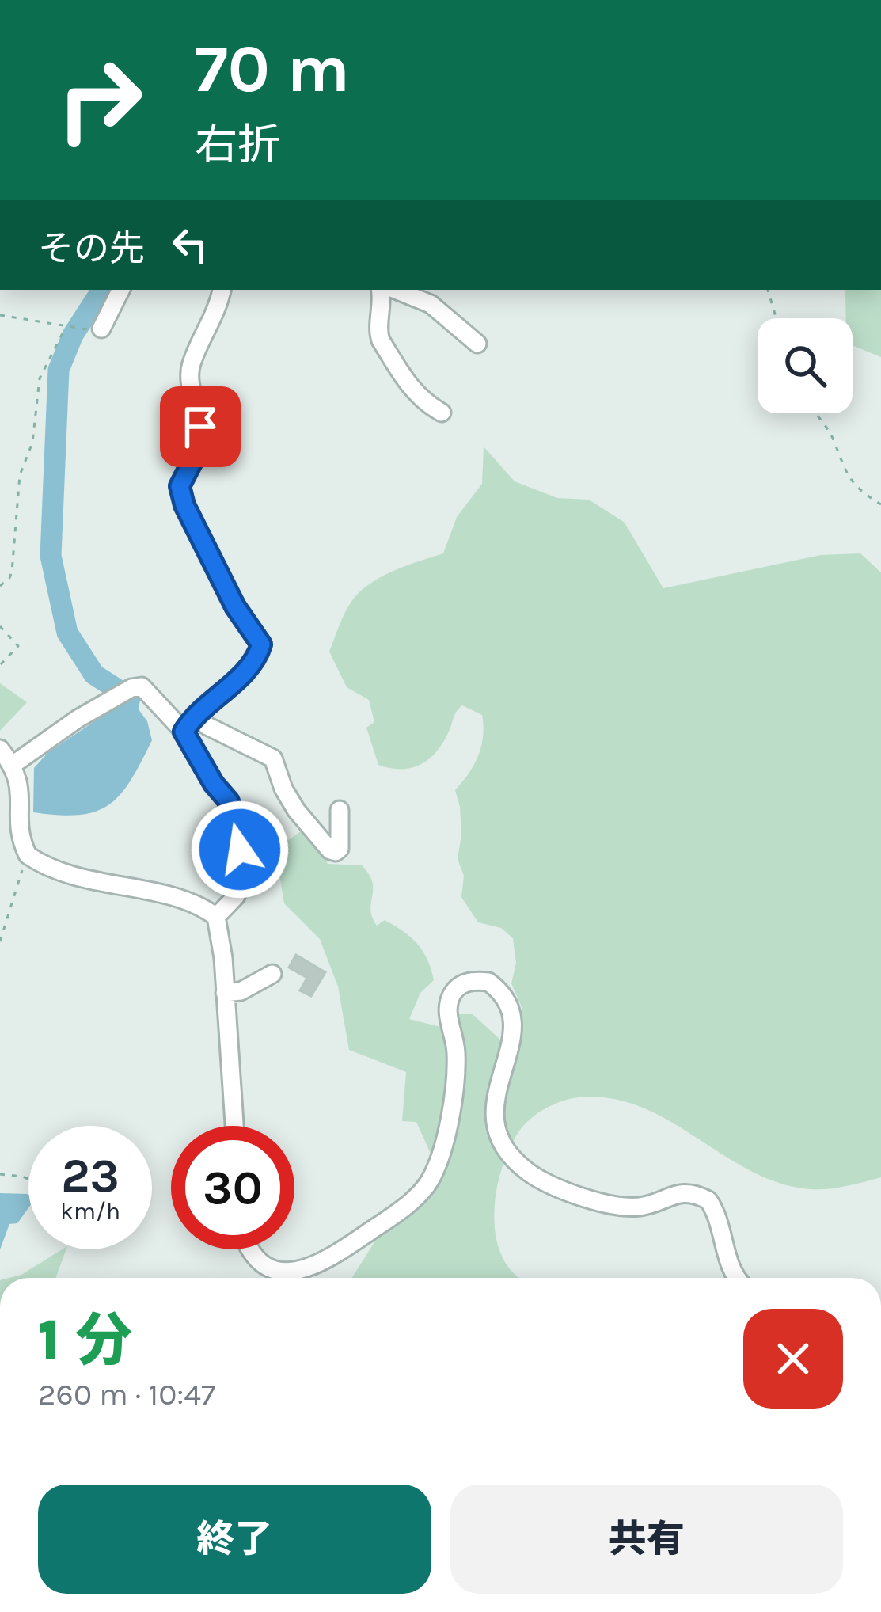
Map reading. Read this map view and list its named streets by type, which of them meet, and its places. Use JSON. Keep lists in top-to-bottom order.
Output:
{
  "page": {
    "turn": ["70 m", "右折"],
    "then": "その先",
    "speed": "23 km/h",
    "limit": "30",
    "heading": ["1 分", "260 m · 10:47"],
    "buttons": ["終了", "共有"]
  }
}
